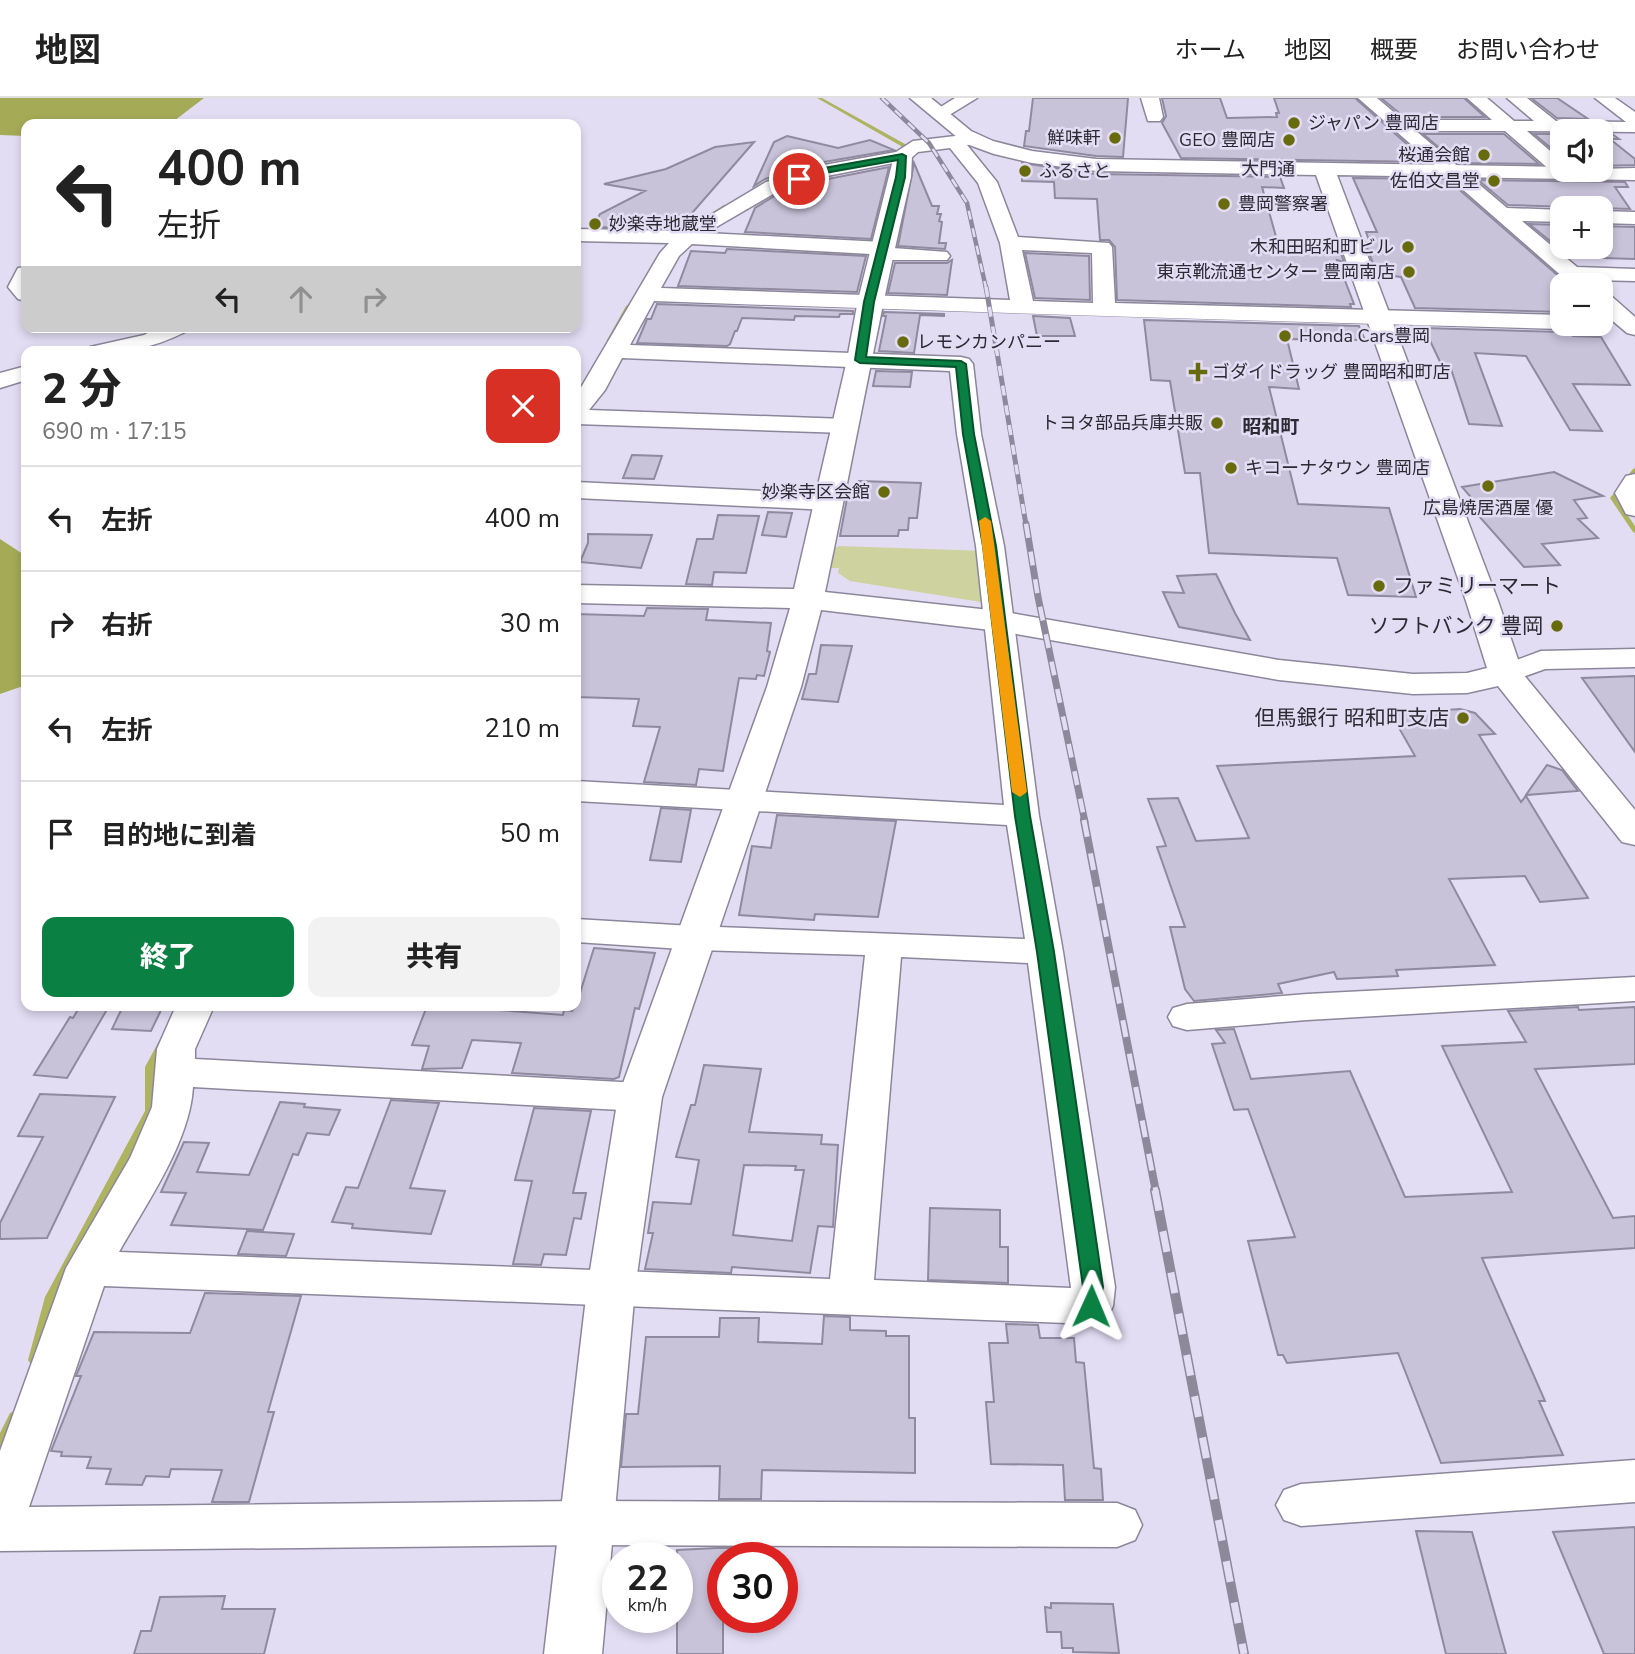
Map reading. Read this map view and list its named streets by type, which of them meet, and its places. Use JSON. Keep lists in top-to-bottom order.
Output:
{
  "streets": {
    "street": ["大門通"]
  },
  "districts": ["昭和町"],
  "places": {
    "other": [
      "ジャパン 豊岡店",
      "鮮味軒",
      "GEO 豊岡店",
      "桜通会館",
      "ふるさと",
      "佐伯文昌堂",
      "豊岡警察署",
      "妙楽寺地蔵堂",
      "木和田昭和町ビル",
      "東京靴流通センター 豊岡南店",
      "Honda Cars豊岡",
      "レモンカンパニー",
      "トヨタ部品兵庫共販",
      "キコーナタウン 豊岡店",
      "広島焼居酒屋 優",
      "妙楽寺区会館",
      "ファミリーマート",
      "ソフトバンク 豊岡",
      "但馬銀行 昭和町支店"
    ],
    "health": ["ゴダイドラッグ 豊岡昭和町店"]
  },
  "page": {
    "header": "地図",
    "nav": [
      "ホーム",
      "地図",
      "概要",
      "お問い合わせ"
    ],
    "map_buttons": ["+", "−"],
    "turn": ["400 m", "左折"],
    "heading": ["2 分", "690 m · 17:15"],
    "list": [
      {
        "name": "左折",
        "value": "400 m"
      },
      {
        "name": "右折",
        "value": "30 m"
      },
      {
        "name": "左折",
        "value": "210 m"
      },
      {
        "name": "目的地に到着",
        "value": "50 m"
      }
    ],
    "buttons": ["終了", "共有"],
    "speed": "22 km/h",
    "limit": "30"
  }
}
